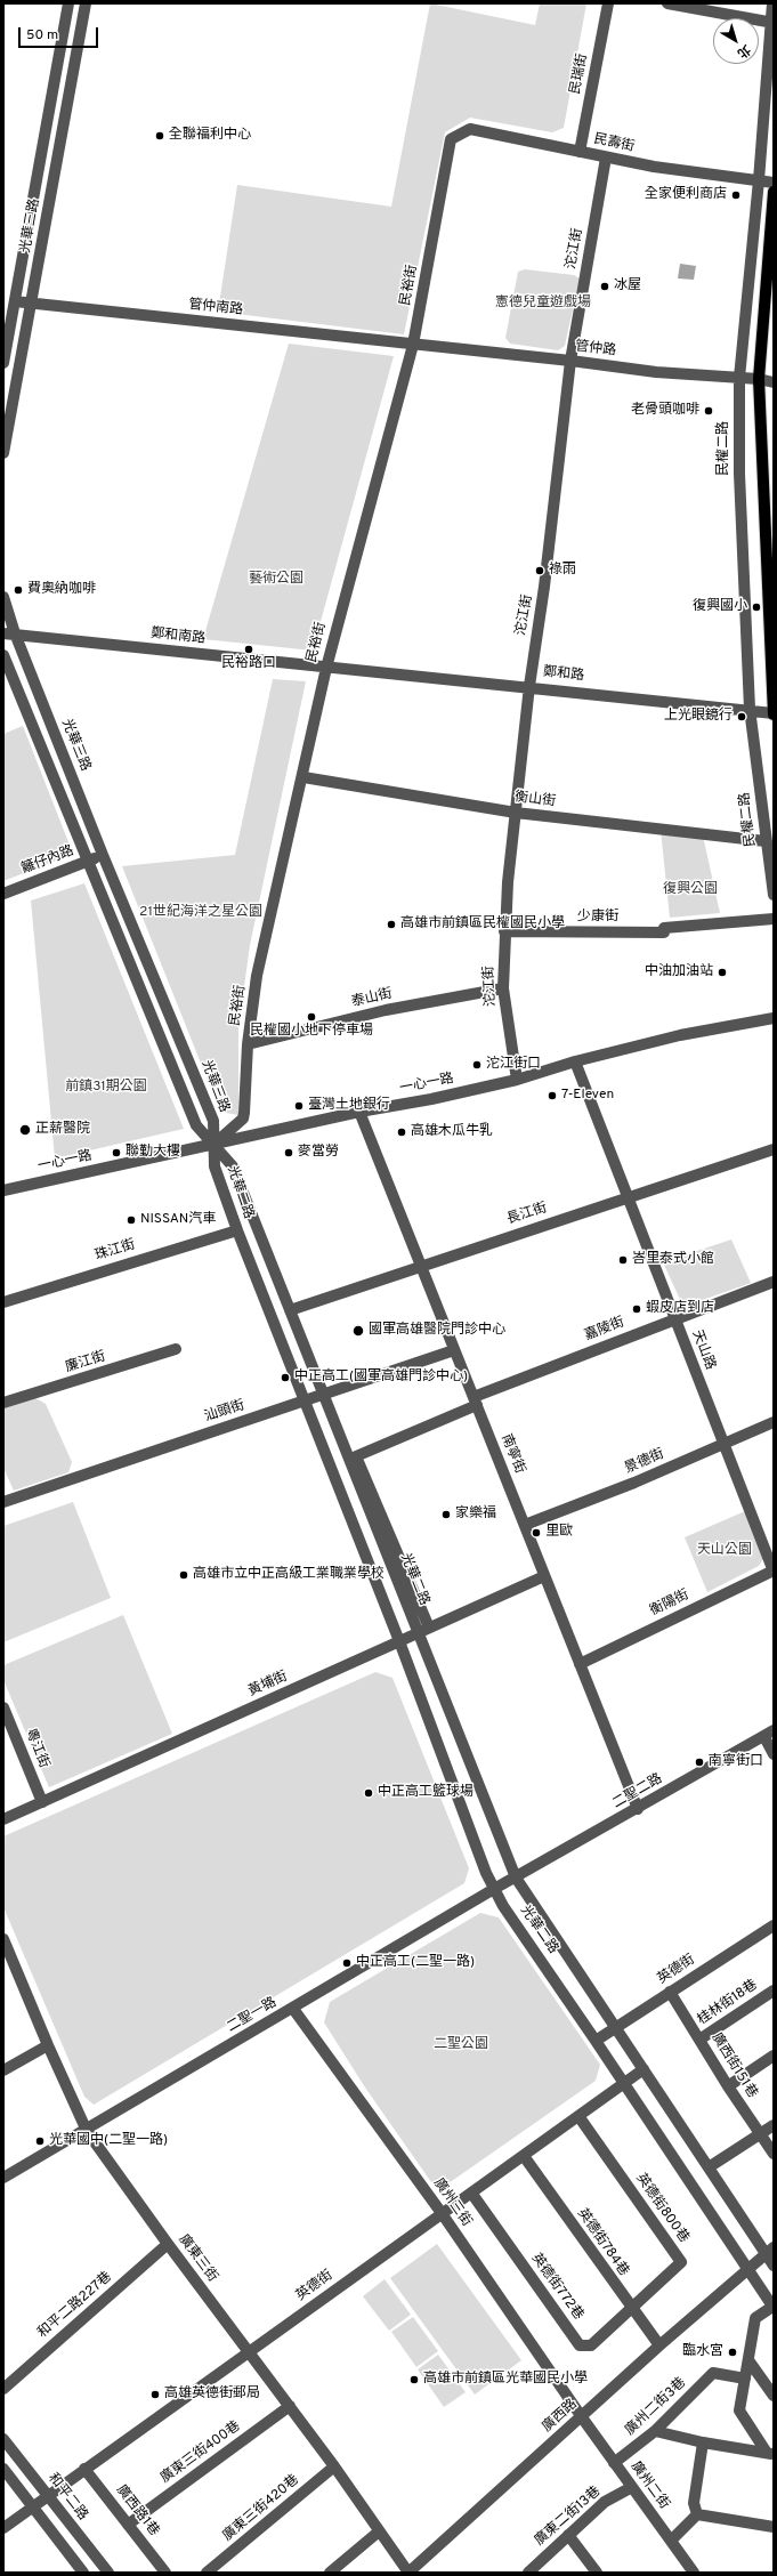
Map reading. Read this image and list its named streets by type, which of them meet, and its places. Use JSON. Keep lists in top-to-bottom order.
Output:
{
  "streets": {
    "street": [
      "民瑞街",
      "民壽街",
      "光華三路",
      "沱江街",
      "民裕街",
      "管仲南路",
      "管仲路",
      "民權二路",
      "鄭和南路",
      "鄭和路",
      "衡山街",
      "籬仔內路",
      "少康街",
      "泰山街",
      "一心一路",
      "光華二路",
      "長江街",
      "珠江街",
      "嘉陵街",
      "天山路",
      "廉江街",
      "汕頭街",
      "南寧街",
      "景德街",
      "衡陽街",
      "黃埔街",
      "粵江街",
      "二聖二路",
      "英德街",
      "桂林街18巷",
      "二聖一路",
      "廣西街151巷",
      "廣州三街",
      "英德街800巷",
      "英德街784巷",
      "廣東三街",
      "英德街772巷",
      "和平二路227巷",
      "廣州二街3巷",
      "廣西路",
      "廣東三街400巷",
      "廣州二街",
      "和平二路",
      "廣東三街420巷",
      "廣西路1巷",
      "廣東二街13巷"
    ]
  },
  "crossings": [
    ["民瑞街", "民壽街"],
    ["民壽街", "沱江街"],
    ["民壽街", "民裕街"],
    ["民壽街", "民權二路"],
    ["光華三路", "民裕街"],
    ["光華三路", "管仲南路"],
    ["光華三路", "鄭和南路"],
    ["光華三路", "籬仔內路"],
    ["光華三路", "一心一路"],
    ["光華三路", "光華二路"],
    ["沱江街", "管仲路"],
    ["沱江街", "鄭和路"],
    ["沱江街", "衡山街"],
    ["沱江街", "少康街"],
    ["沱江街", "泰山街"],
    ["沱江街", "一心一路"],
    ["民裕街", "管仲南路"],
    ["民裕街", "管仲路"],
    ["民裕街", "鄭和南路"],
    ["民裕街", "衡山街"],
    ["民裕街", "泰山街"],
    ["民裕街", "一心一路"],
    ["民裕街", "光華二路"],
    ["管仲南路", "管仲路"],
    ["管仲路", "民權二路"],
    ["民權二路", "鄭和路"],
    ["民權二路", "衡山街"],
    ["鄭和南路", "鄭和路"],
    ["一心一路", "光華二路"],
    ["一心一路", "天山路"],
    ["一心一路", "南寧街"],
    ["光華二路", "長江街"],
    ["光華二路", "珠江街"],
    ["光華二路", "汕頭街"],
    ["光華二路", "黃埔街"],
    ["光華二路", "二聖二路"],
    ["光華二路", "英德街"],
    ["光華二路", "二聖一路"],
    ["光華二路", "廣西路"],
    ["長江街", "天山路"],
    ["長江街", "南寧街"],
    ["嘉陵街", "天山路"],
    ["嘉陵街", "南寧街"],
    ["天山路", "景德街"],
    ["天山路", "衡陽街"],
    ["汕頭街", "南寧街"],
    ["南寧街", "景德街"],
    ["南寧街", "衡陽街"],
    ["南寧街", "黃埔街"],
    ["南寧街", "二聖二路"],
    ["黃埔街", "粵江街"],
    ["二聖二路", "二聖一路"],
    ["英德街", "廣西街151巷"],
    ["英德街", "廣州三街"],
    ["英德街", "英德街800巷"],
    ["英德街", "英德街784巷"],
    ["英德街", "廣東三街"],
    ["英德街", "英德街772巷"],
    ["英德街", "和平二路"],
    ["英德街", "廣西路1巷"],
    ["桂林街18巷", "廣西街151巷"],
    ["二聖一路", "廣州三街"],
    ["二聖一路", "廣東三街"],
    ["廣州三街", "廣西路"],
    ["廣州三街", "廣州二街"],
    ["英德街800巷", "英德街784巷"],
    ["英德街800巷", "英德街772巷"],
    ["英德街784巷", "英德街772巷"],
    ["英德街784巷", "廣西路"],
    ["廣東三街", "和平二路227巷"],
    ["廣東三街", "廣西路"],
    ["廣東三街", "廣東三街400巷"],
    ["廣東三街", "廣東三街420巷"],
    ["廣州二街3巷", "廣州二街"],
    ["廣西路", "廣州二街"],
    ["廣東三街400巷", "廣西路1巷"],
    ["廣州二街", "廣東二街13巷"]
  ],
  "parks": [
    "憲德兒童遊戲場",
    "藝術公園",
    "復興公園",
    "21世紀海洋之星公園",
    "前鎮31期公園",
    "天山公園",
    "二聖公園"
  ],
  "places": [
    "全聯福利中心",
    "全家便利商店",
    "冰屋",
    "老骨頭咖啡",
    "祿雨",
    "費奧納咖啡",
    "復興國小",
    "民裕路口",
    "上光眼鏡行",
    "高雄市前鎮區民權國民小學",
    "中油加油站",
    "民權國小地下停車場",
    "沱江街口",
    "7-Eleven",
    "臺灣土地銀行",
    "正薪醫院",
    "高雄木瓜牛乳",
    "聯勤大樓",
    "麥當勞",
    "NISSAN汽車",
    "峇里泰式小館",
    "蝦皮店到店",
    "國軍高雄醫院門診中心",
    "中正高工(國軍高雄門診中心)",
    "家樂福",
    "里歐",
    "高雄市立中正高級工業職業學校",
    "南寧街口",
    "中正高工籃球場",
    "中正高工(二聖一路)",
    "光華國中(二聖一路)",
    "臨水宮",
    "高雄市前鎮區光華國民小學",
    "高雄英德街郵局"
  ],
  "scale_bar": "50 m",
  "north": "bottom right"
}
